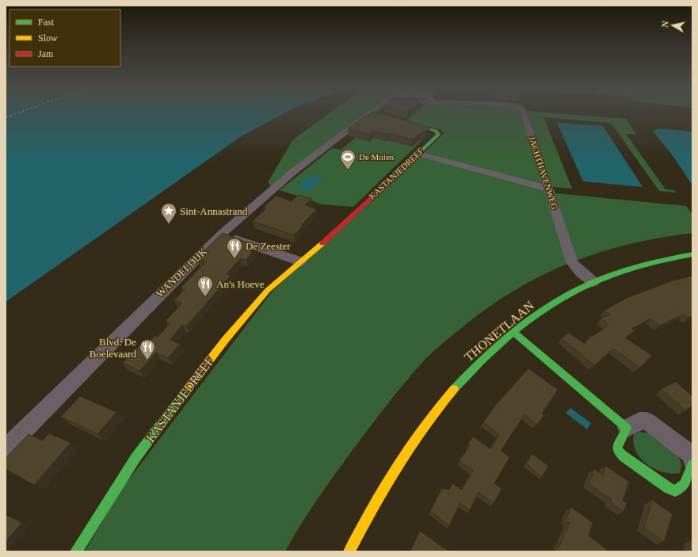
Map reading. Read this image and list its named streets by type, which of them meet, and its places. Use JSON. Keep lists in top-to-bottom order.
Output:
{
  "streets": {
    "street": [
      "JACHTHAVENWEG",
      "KASTANJEDREEF",
      "WANDELDIJK",
      "THONETLAAN"
    ]
  },
  "crossings": [
    ["JACHTHAVENWEG", "THONETLAAN"],
    ["KASTANJEDREEF", "WANDELDIJK"]
  ],
  "places": {
    "sports": ["De Molen"],
    "place": ["Sint-Annastrand"],
    "restaurant": ["De Zeester", "An's Hoeve", "Blvd. De Boelevaard"]
  },
  "legend": ["Fast", "Slow", "Jam"],
  "north": "left"
}
